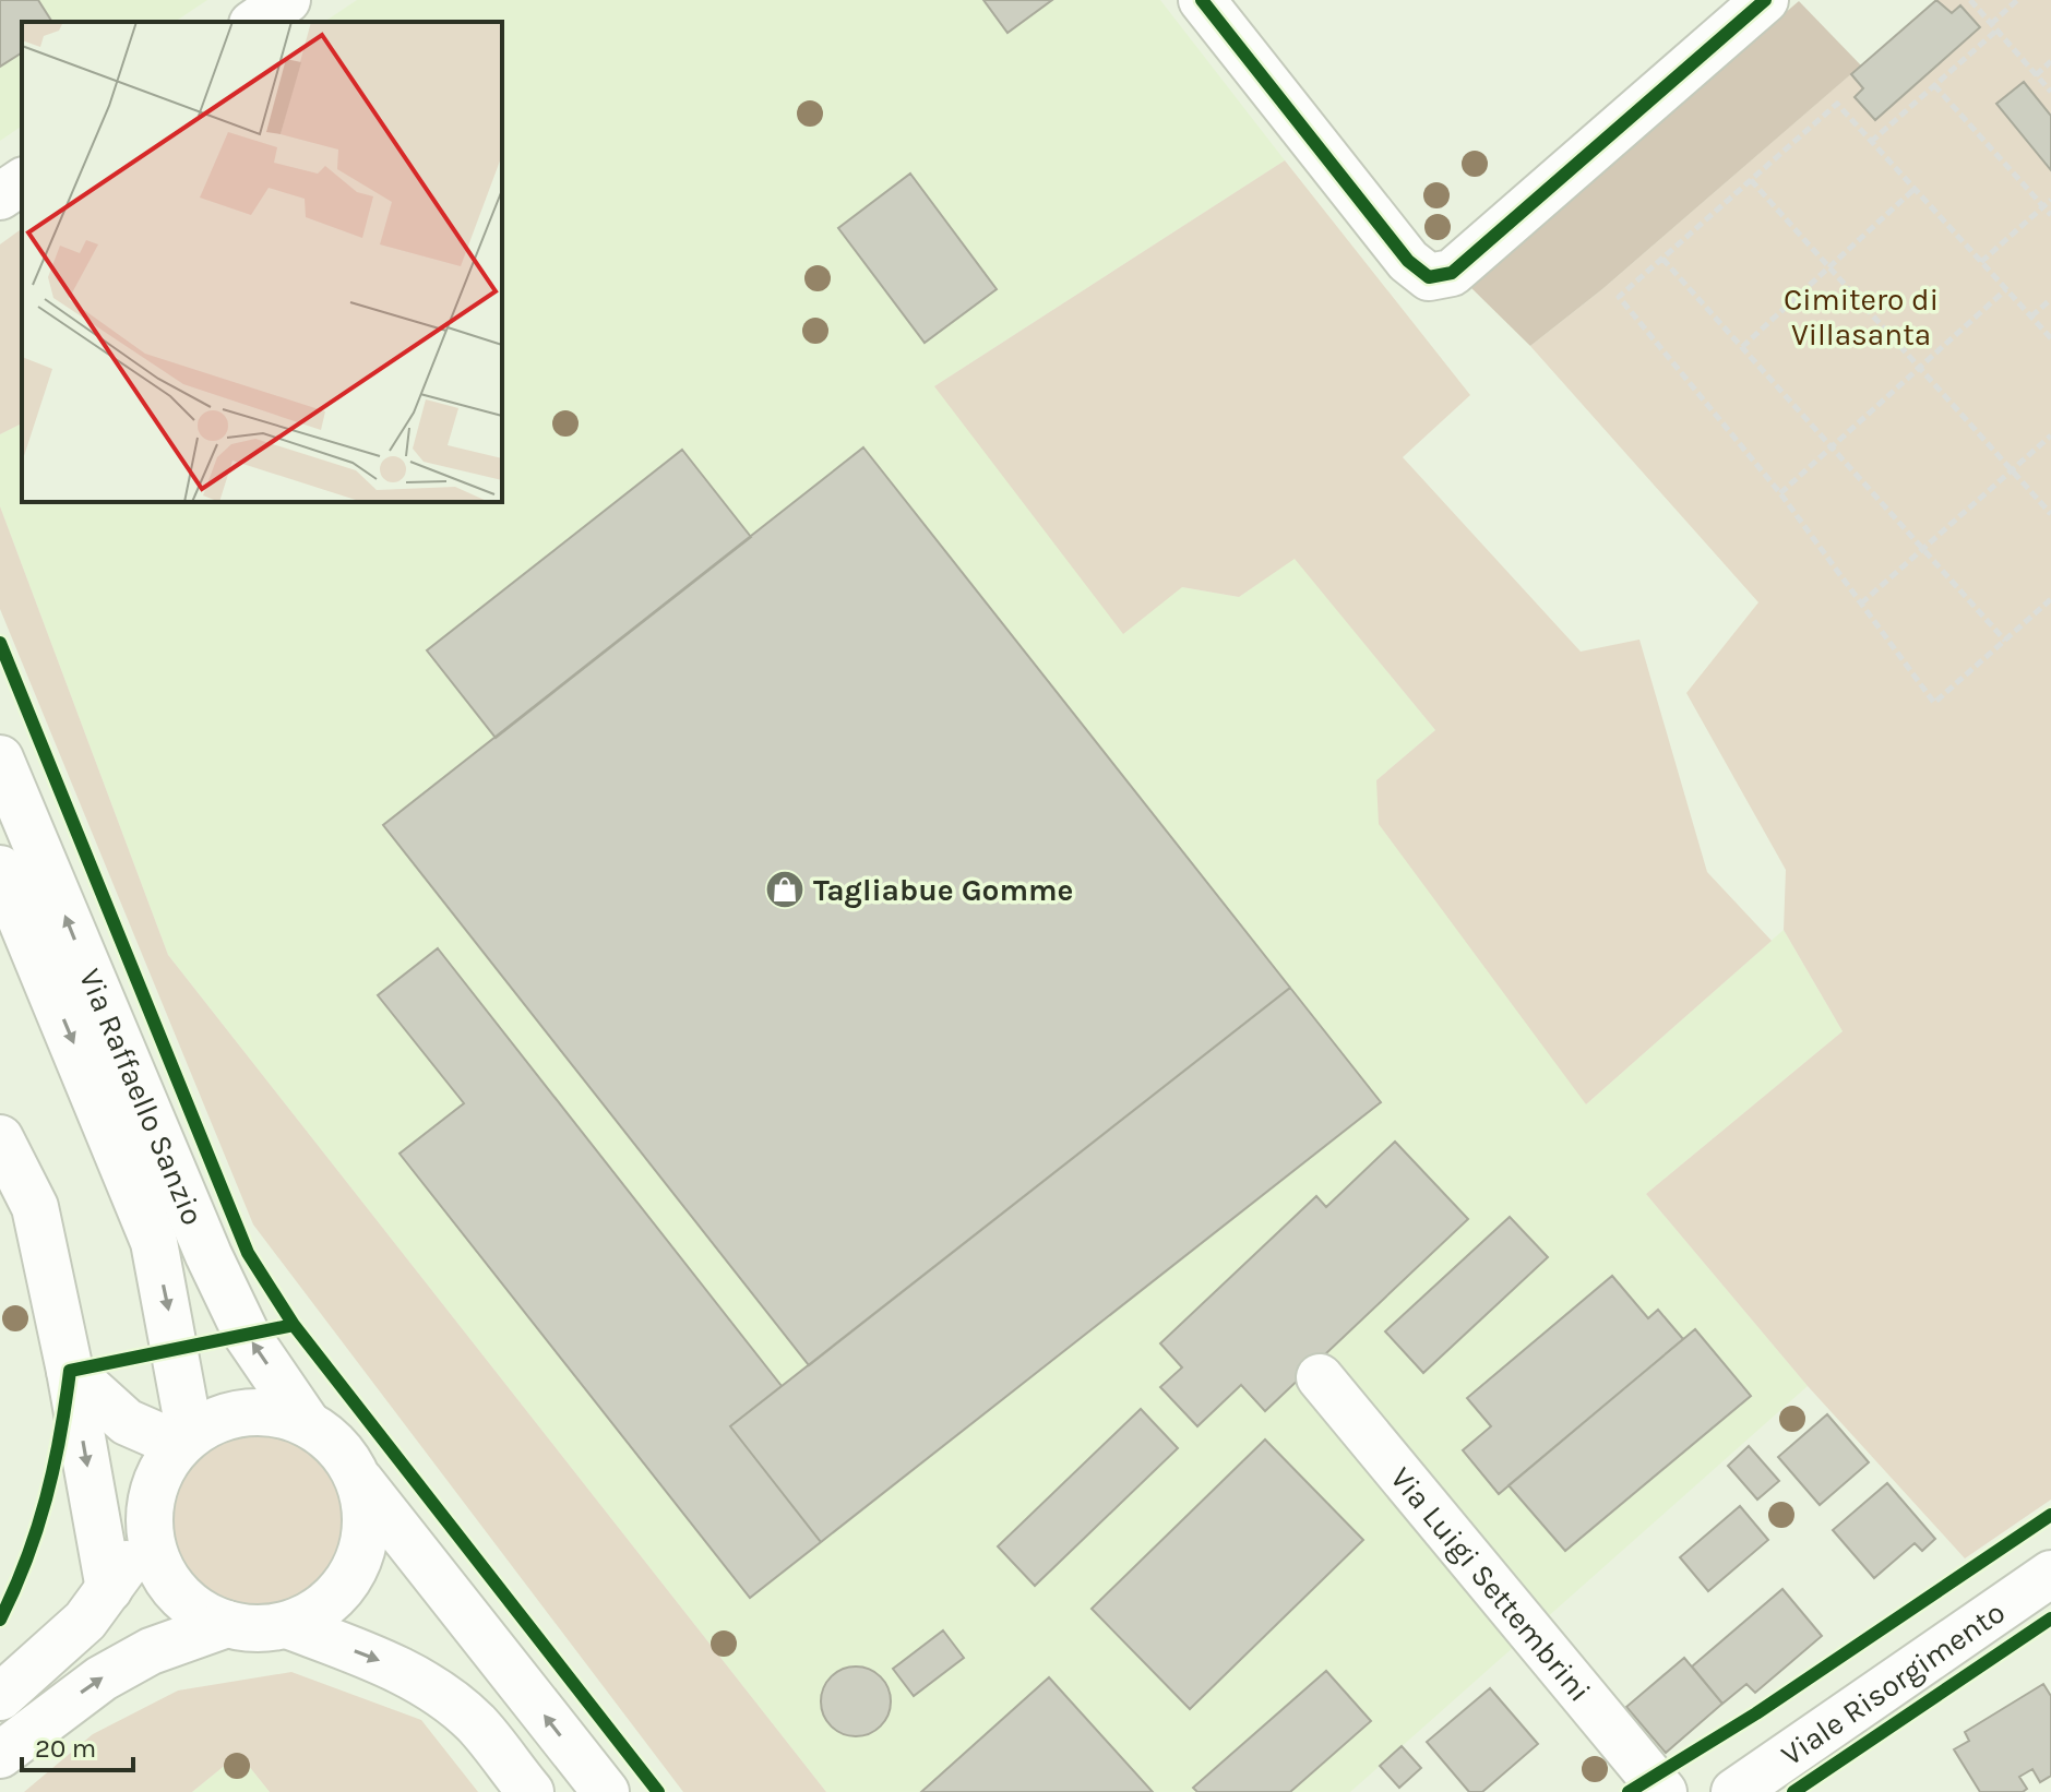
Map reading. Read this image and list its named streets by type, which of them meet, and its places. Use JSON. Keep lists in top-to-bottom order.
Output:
{
  "streets": {
    "street": ["Via Raffaello Sanzio", "Via Luigi Settembrini", "Viale Risorgimento"]
  },
  "parks": ["Cimitero di Villasanta"],
  "places": {
    "shop": ["Tagliabue Gomme"]
  },
  "scale_bar": "20 m"
}
